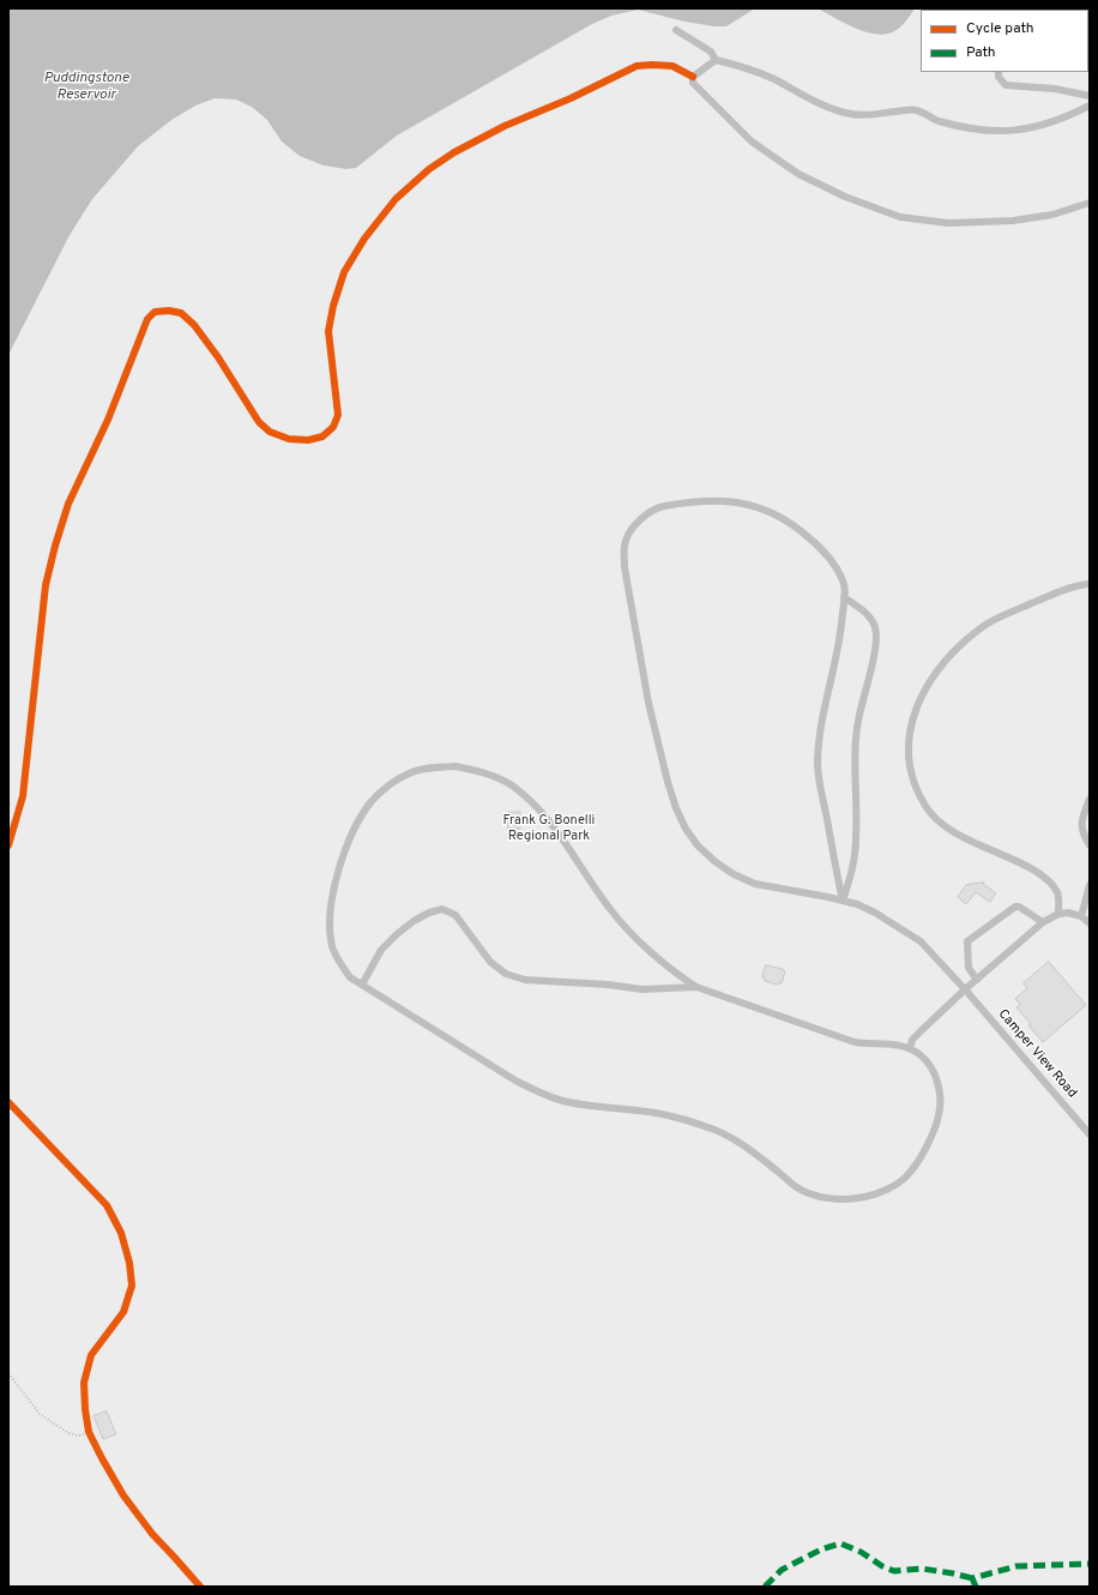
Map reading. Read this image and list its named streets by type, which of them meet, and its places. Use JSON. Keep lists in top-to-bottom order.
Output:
{
  "streets": {
    "lane": ["Camper View Road"]
  },
  "water": ["Puddingstone Reservoir"],
  "parks": ["Frank G. Bonelli Regional Park"],
  "legend": ["Cycle path", "Path"]
}
